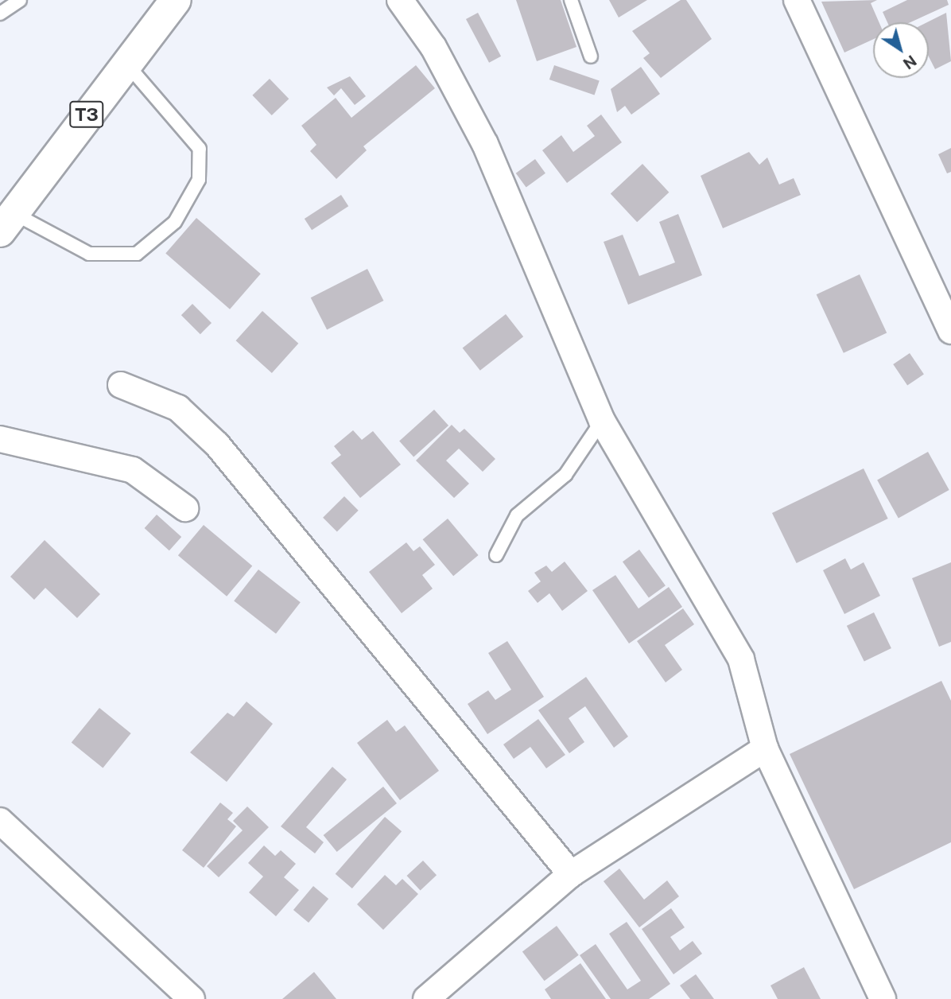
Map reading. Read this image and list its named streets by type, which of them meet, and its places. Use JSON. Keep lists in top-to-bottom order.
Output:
{
  "streets": {
    "highway": ["T3"]
  },
  "north": "bottom right"
}
